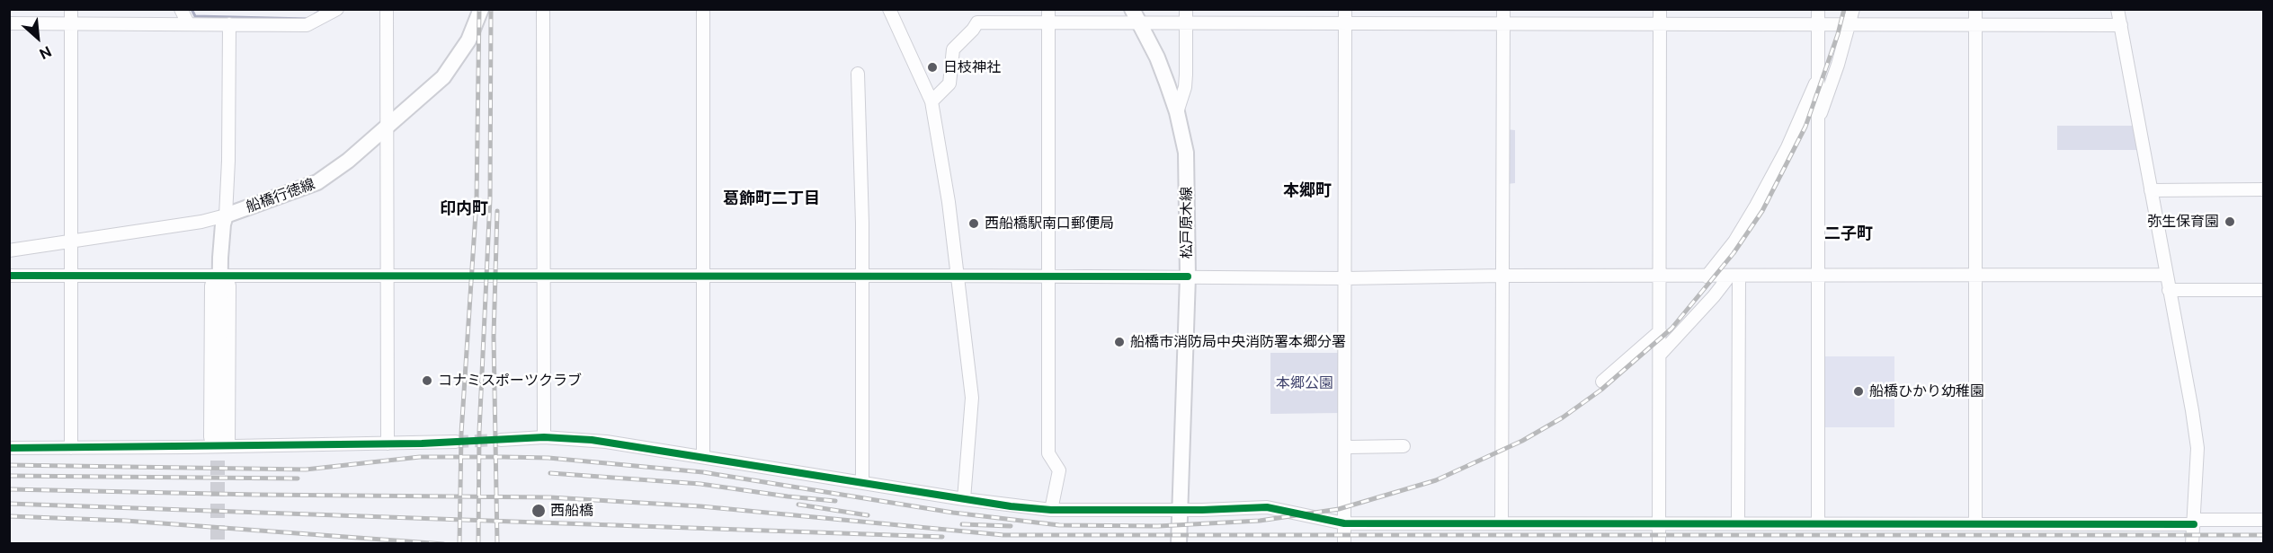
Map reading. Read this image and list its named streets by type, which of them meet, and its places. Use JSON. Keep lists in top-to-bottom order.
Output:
{
  "streets": {
    "main road": ["船橋行徳線", "松戸原木線"]
  },
  "districts": [
    "本郷町",
    "葛飾町二丁目",
    "印内町",
    "二子町"
  ],
  "parks": ["本郷公園"],
  "places": [
    "日枝神社",
    "弥生保育園",
    "西船橋駅南口郵便局",
    "船橋市消防局中央消防署本郷分署",
    "コナミスポーツクラブ",
    "船橋ひかり幼稚園",
    "西船橋"
  ],
  "north": "bottom right"
}
